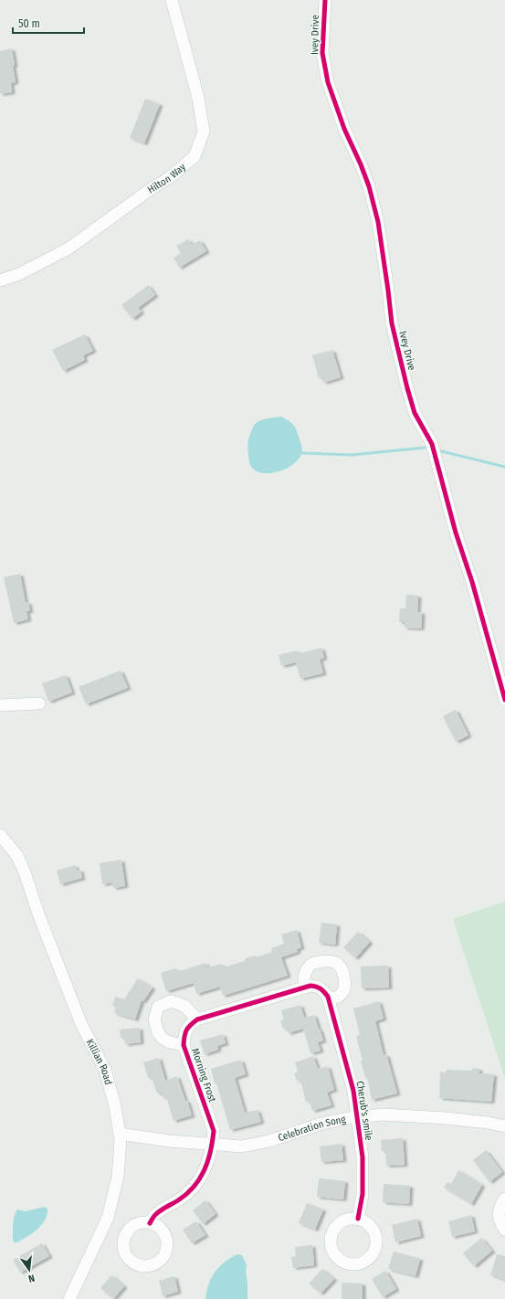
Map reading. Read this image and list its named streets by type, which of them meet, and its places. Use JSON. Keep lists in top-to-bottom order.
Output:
{
  "streets": {
    "street": [
      "Ivey Drive",
      "Hilton Way",
      "Killian Road",
      "Morning Frost",
      "Cherub's smile",
      "Celebration Song"
    ]
  },
  "crossings": [
    ["Killian Road", "Celebration Song"],
    ["Morning Frost", "Celebration Song"],
    ["Cherub's smile", "Celebration Song"]
  ],
  "scale_bar": "50 m",
  "north": "bottom"
}
